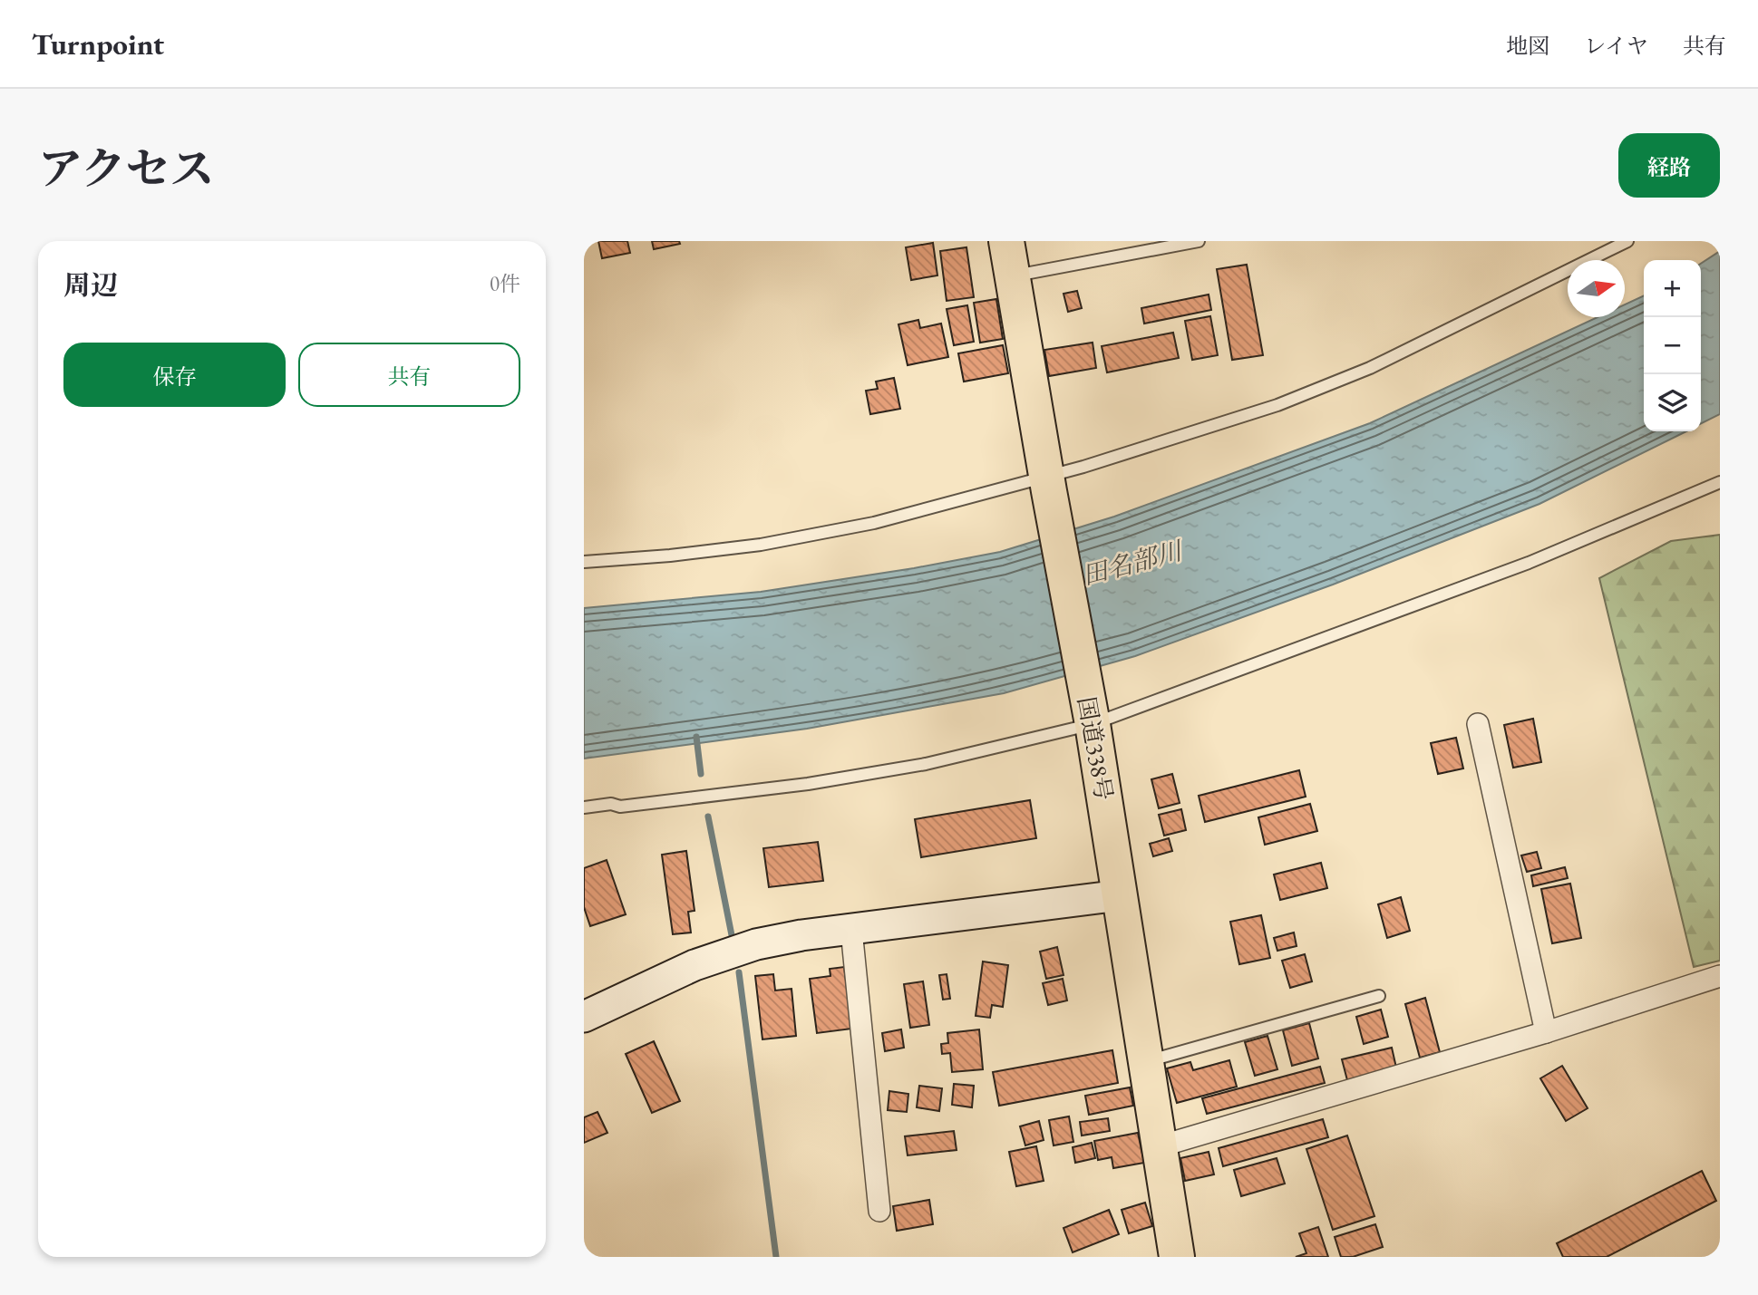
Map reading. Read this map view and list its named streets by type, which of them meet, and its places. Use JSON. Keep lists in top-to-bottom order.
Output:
{
  "streets": {
    "highway": ["国道338号"]
  },
  "water": ["田名部川"],
  "north": "right",
  "page": {
    "header": "Turnpoint",
    "nav": ["地図", "レイヤ", "共有"],
    "title": "アクセス",
    "buttons": [
      "経路",
      ["保存", "共有"]
    ],
    "heading": ["周辺", "0件"],
    "map_buttons": ["+", "−"]
  }
}
